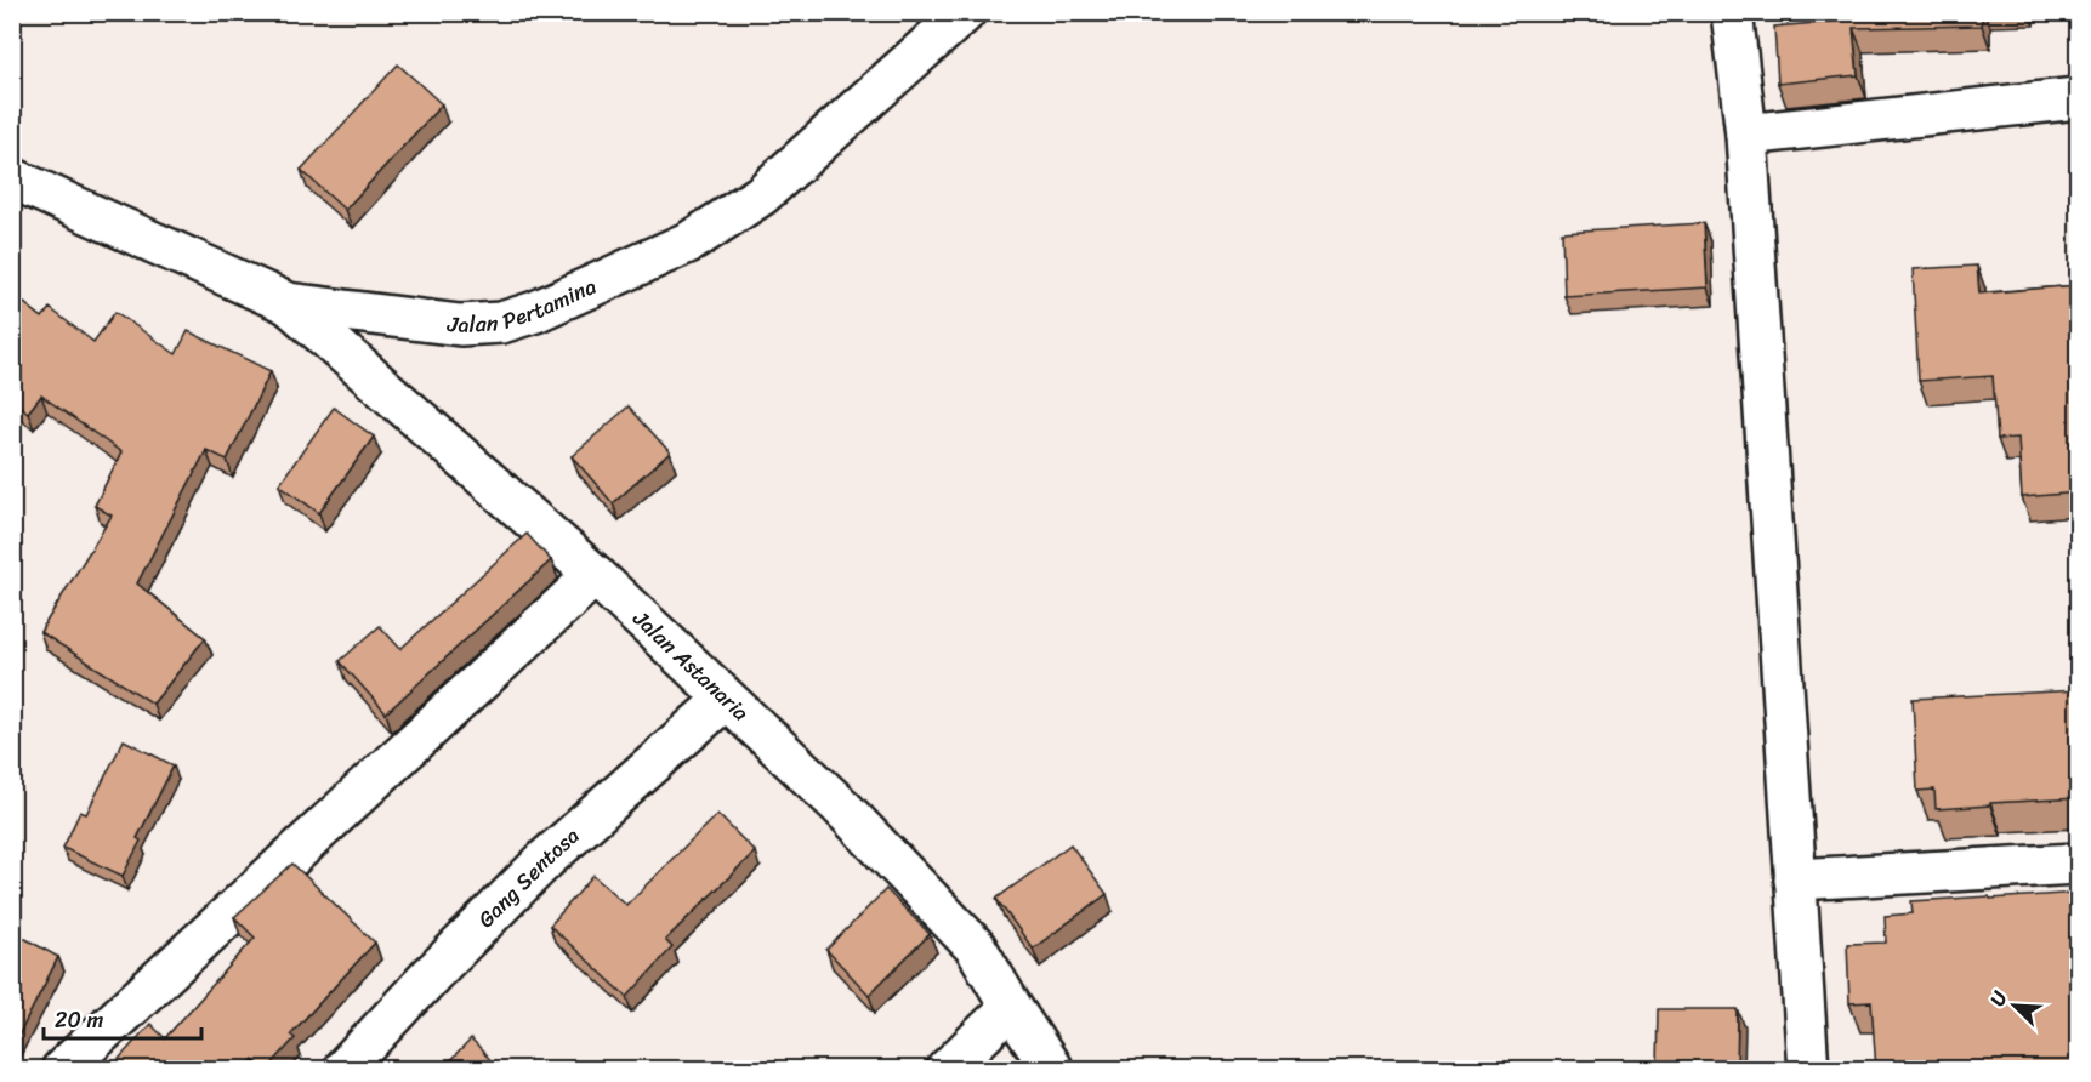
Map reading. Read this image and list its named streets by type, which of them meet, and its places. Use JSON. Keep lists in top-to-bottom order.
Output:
{
  "streets": {
    "street": ["Jalan Pertamina", "Jalan Astanaria", "Gang Sentosa"]
  },
  "crossings": [
    ["Jalan Pertamina", "Jalan Astanaria"],
    ["Jalan Astanaria", "Gang Sentosa"]
  ],
  "scale_bar": "20 m",
  "north": "top left"
}
